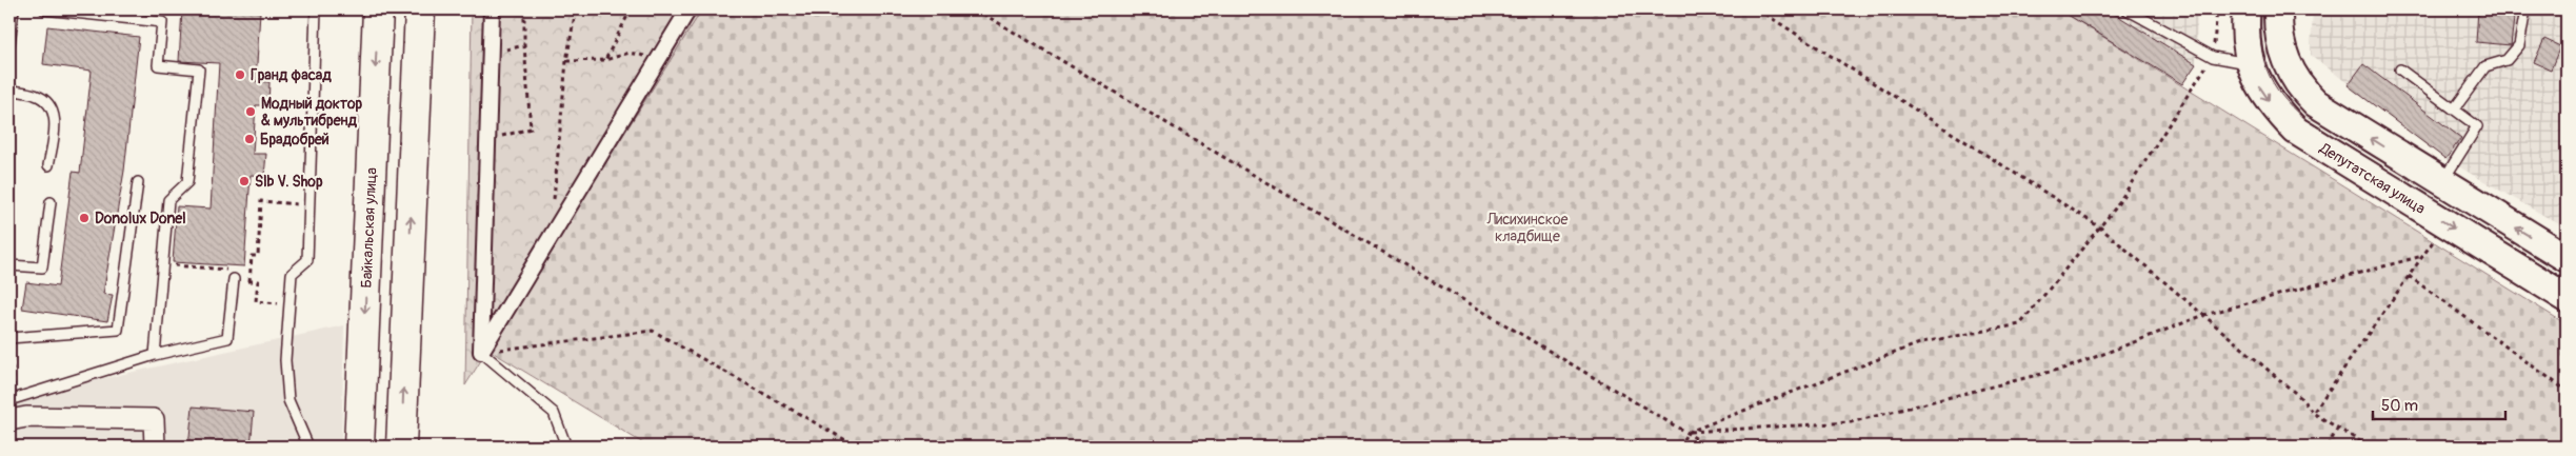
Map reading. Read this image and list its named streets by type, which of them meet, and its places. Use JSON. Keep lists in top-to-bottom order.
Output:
{
  "streets": {
    "main road": ["Депутатская улица", "Байкальская улица"]
  },
  "parks": ["Лисихинское кладбище"],
  "places": [
    "Гранд фасад",
    "Модный доктор & мультибренд",
    "Брадобрей",
    "Slb V. Shop",
    "Donolux Donel"
  ],
  "scale_bar": "50 m"
}
